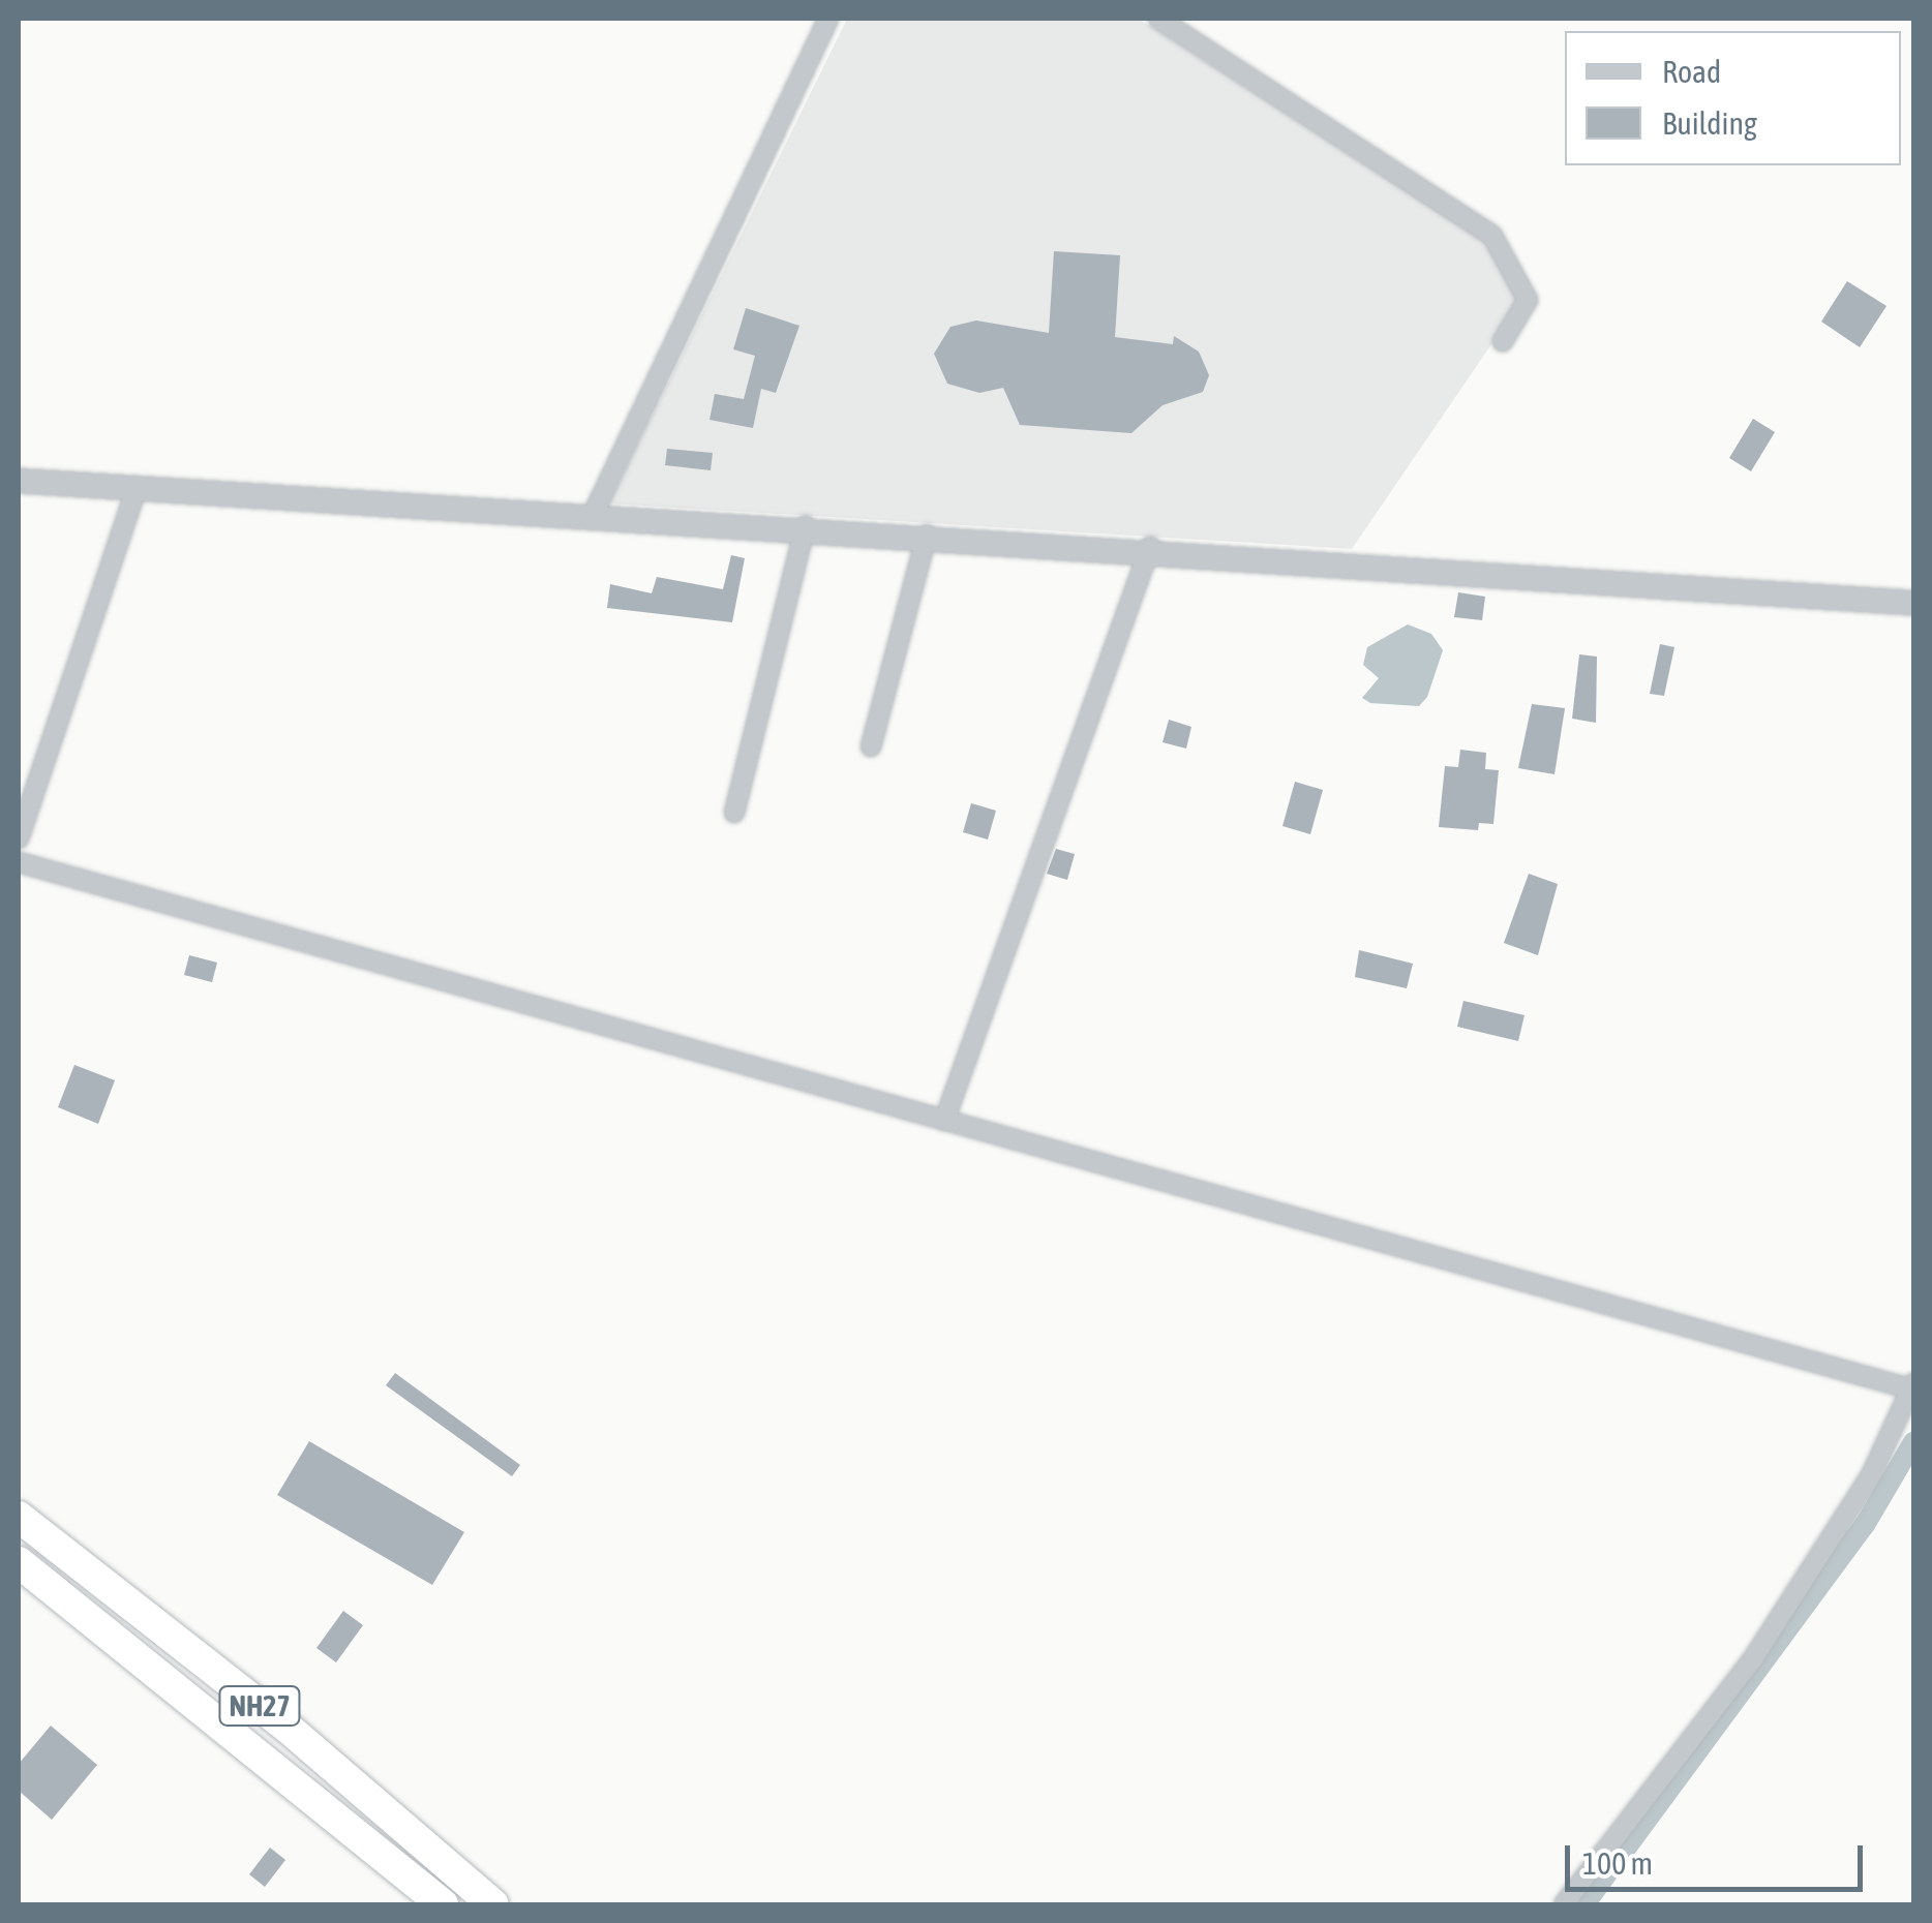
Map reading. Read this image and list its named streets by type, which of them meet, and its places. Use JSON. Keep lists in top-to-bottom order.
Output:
{
  "streets": {
    "highway": ["NH27"]
  },
  "legend": ["Road", "Building"],
  "scale_bar": "100 m"
}
